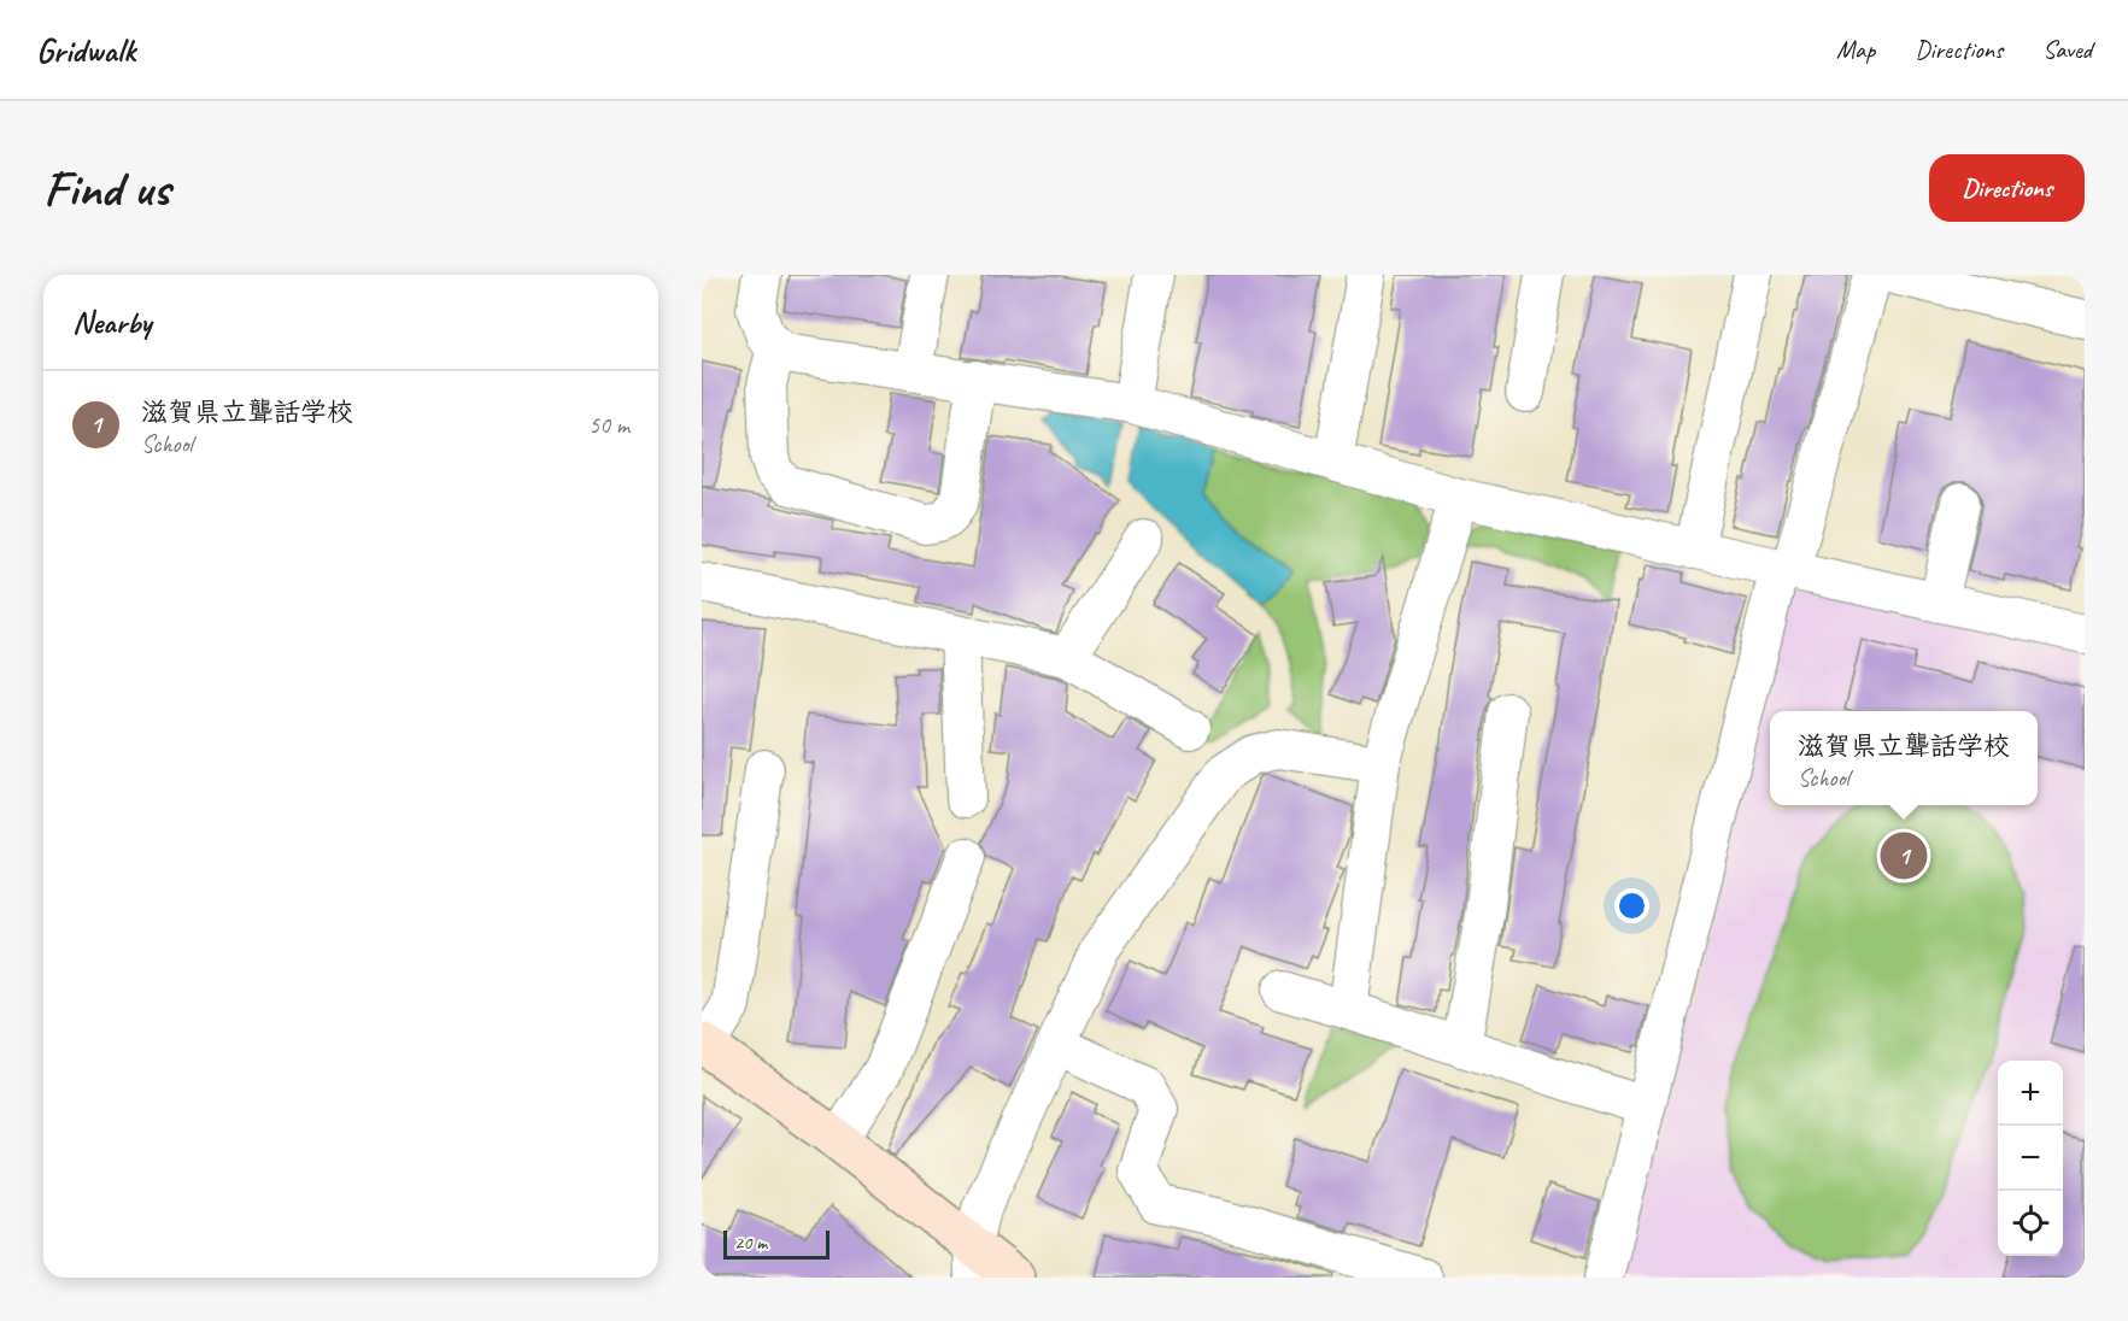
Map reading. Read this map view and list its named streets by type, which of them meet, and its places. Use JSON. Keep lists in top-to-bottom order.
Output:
{
  "scale_bar": "20 m",
  "page": {
    "header": "Gridwalk",
    "nav": ["Map", "Directions", "Saved"],
    "buttons": "Directions",
    "title": "Find us",
    "heading": "Nearby",
    "list": [
      {
        "mark": "1",
        "name": "滋賀県立聾話学校",
        "note": "School",
        "value": "50 m"
      }
    ],
    "popup": ["滋賀県立聾話学校", "School"],
    "pins": "1",
    "map_buttons": ["+", "−"],
    "scale": "20 m"
  }
}
